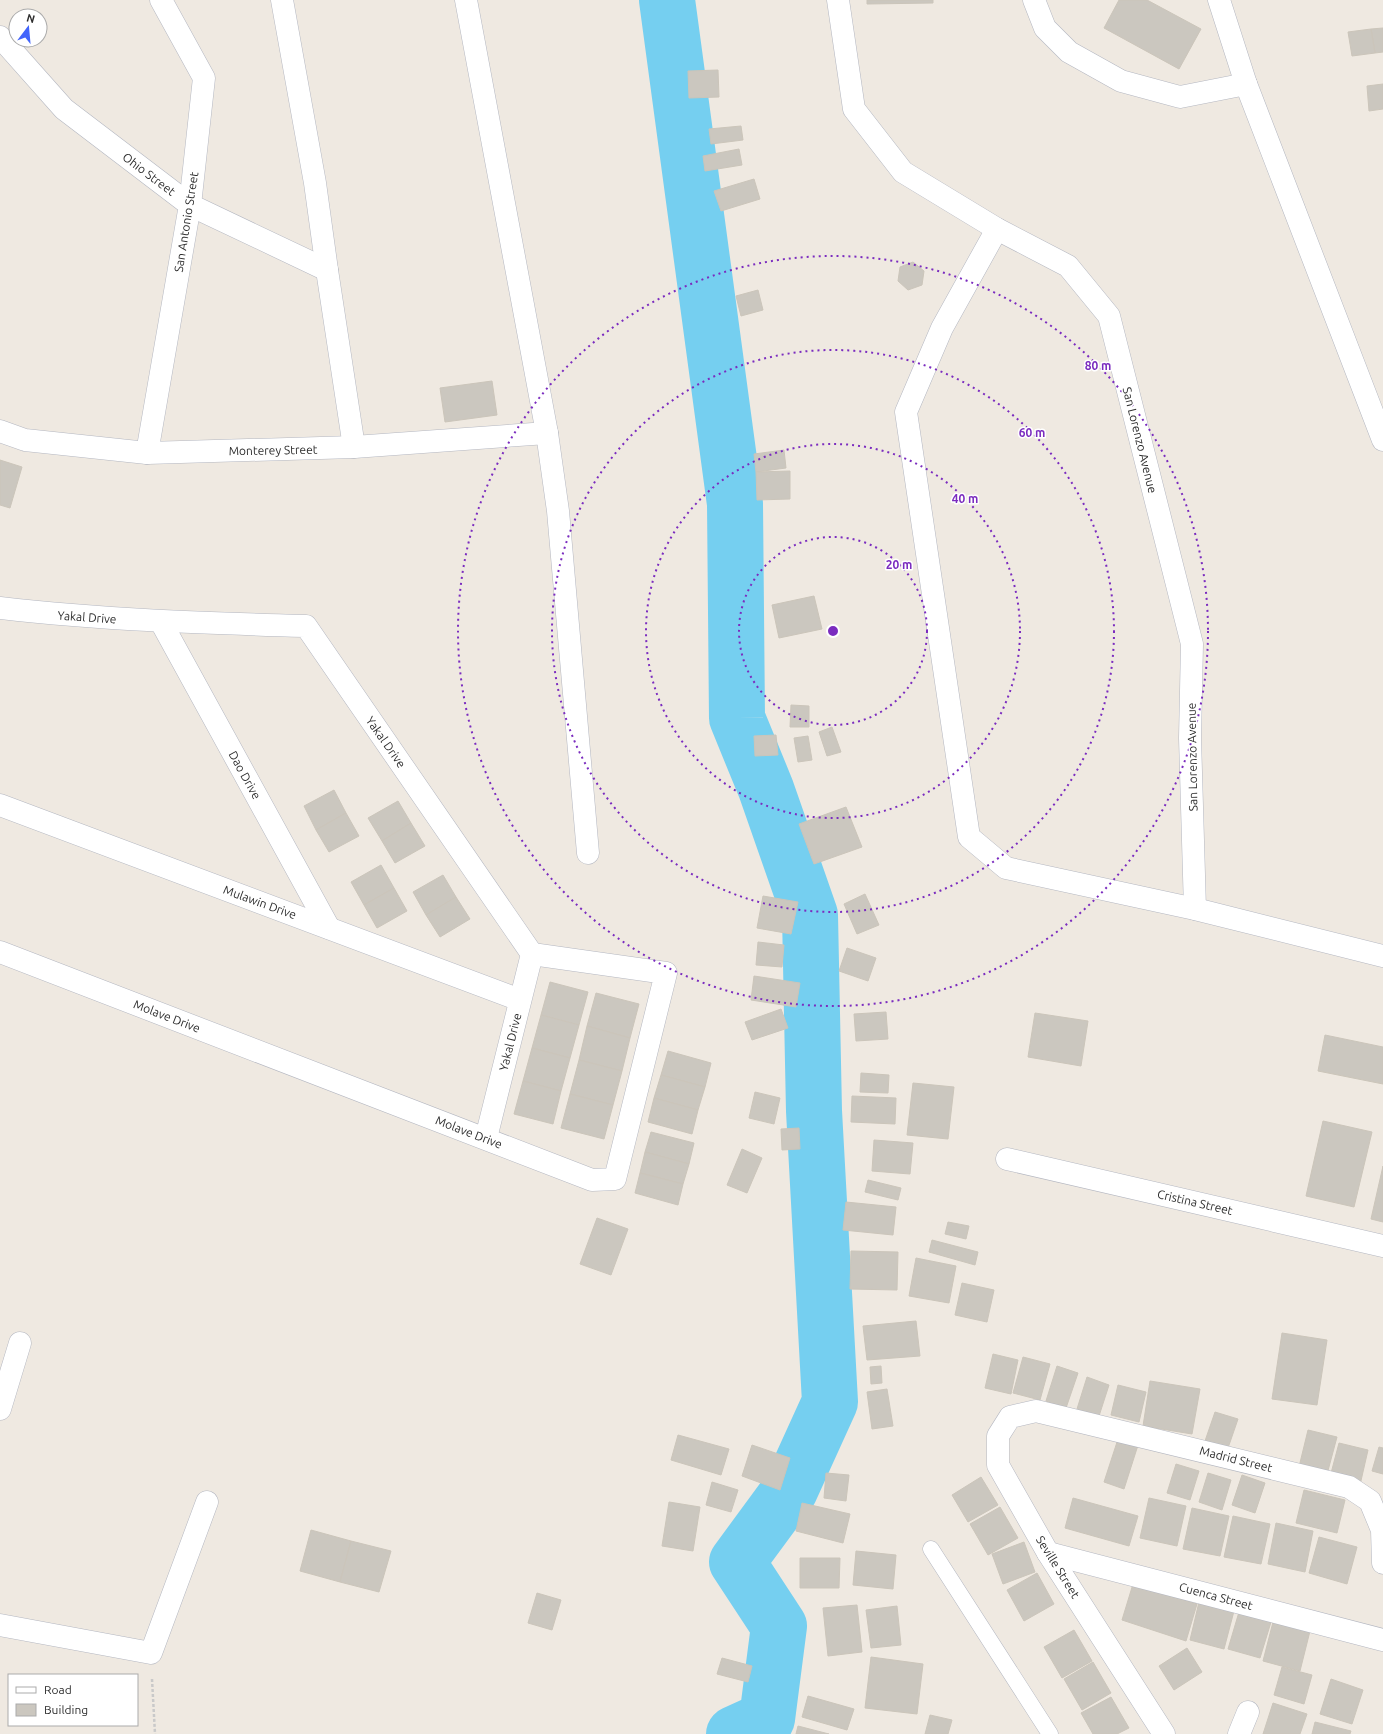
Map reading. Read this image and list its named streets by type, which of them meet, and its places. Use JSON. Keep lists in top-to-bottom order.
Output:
{
  "streets": {
    "street": [
      "Ohio Street",
      "San Antonio Street",
      "San Lorenzo Avenue",
      "Monterey Street",
      "Yakal Drive",
      "Dao Drive",
      "Mulawin Drive",
      "Molave Drive",
      "Cristina Street",
      "Madrid Street",
      "Seville Street",
      "Cuenca Street"
    ]
  },
  "crossings": [
    ["Ohio Street", "San Antonio Street"],
    ["San Antonio Street", "Monterey Street"],
    ["Yakal Drive", "Dao Drive"],
    ["Yakal Drive", "Mulawin Drive"],
    ["Yakal Drive", "Molave Drive"],
    ["Dao Drive", "Mulawin Drive"],
    ["Madrid Street", "Seville Street"],
    ["Seville Street", "Cuenca Street"]
  ],
  "legend": ["Road", "Building"],
  "north": "top",
  "rings": [
    "80 m",
    "60 m",
    "40 m",
    "20 m"
  ]
}
